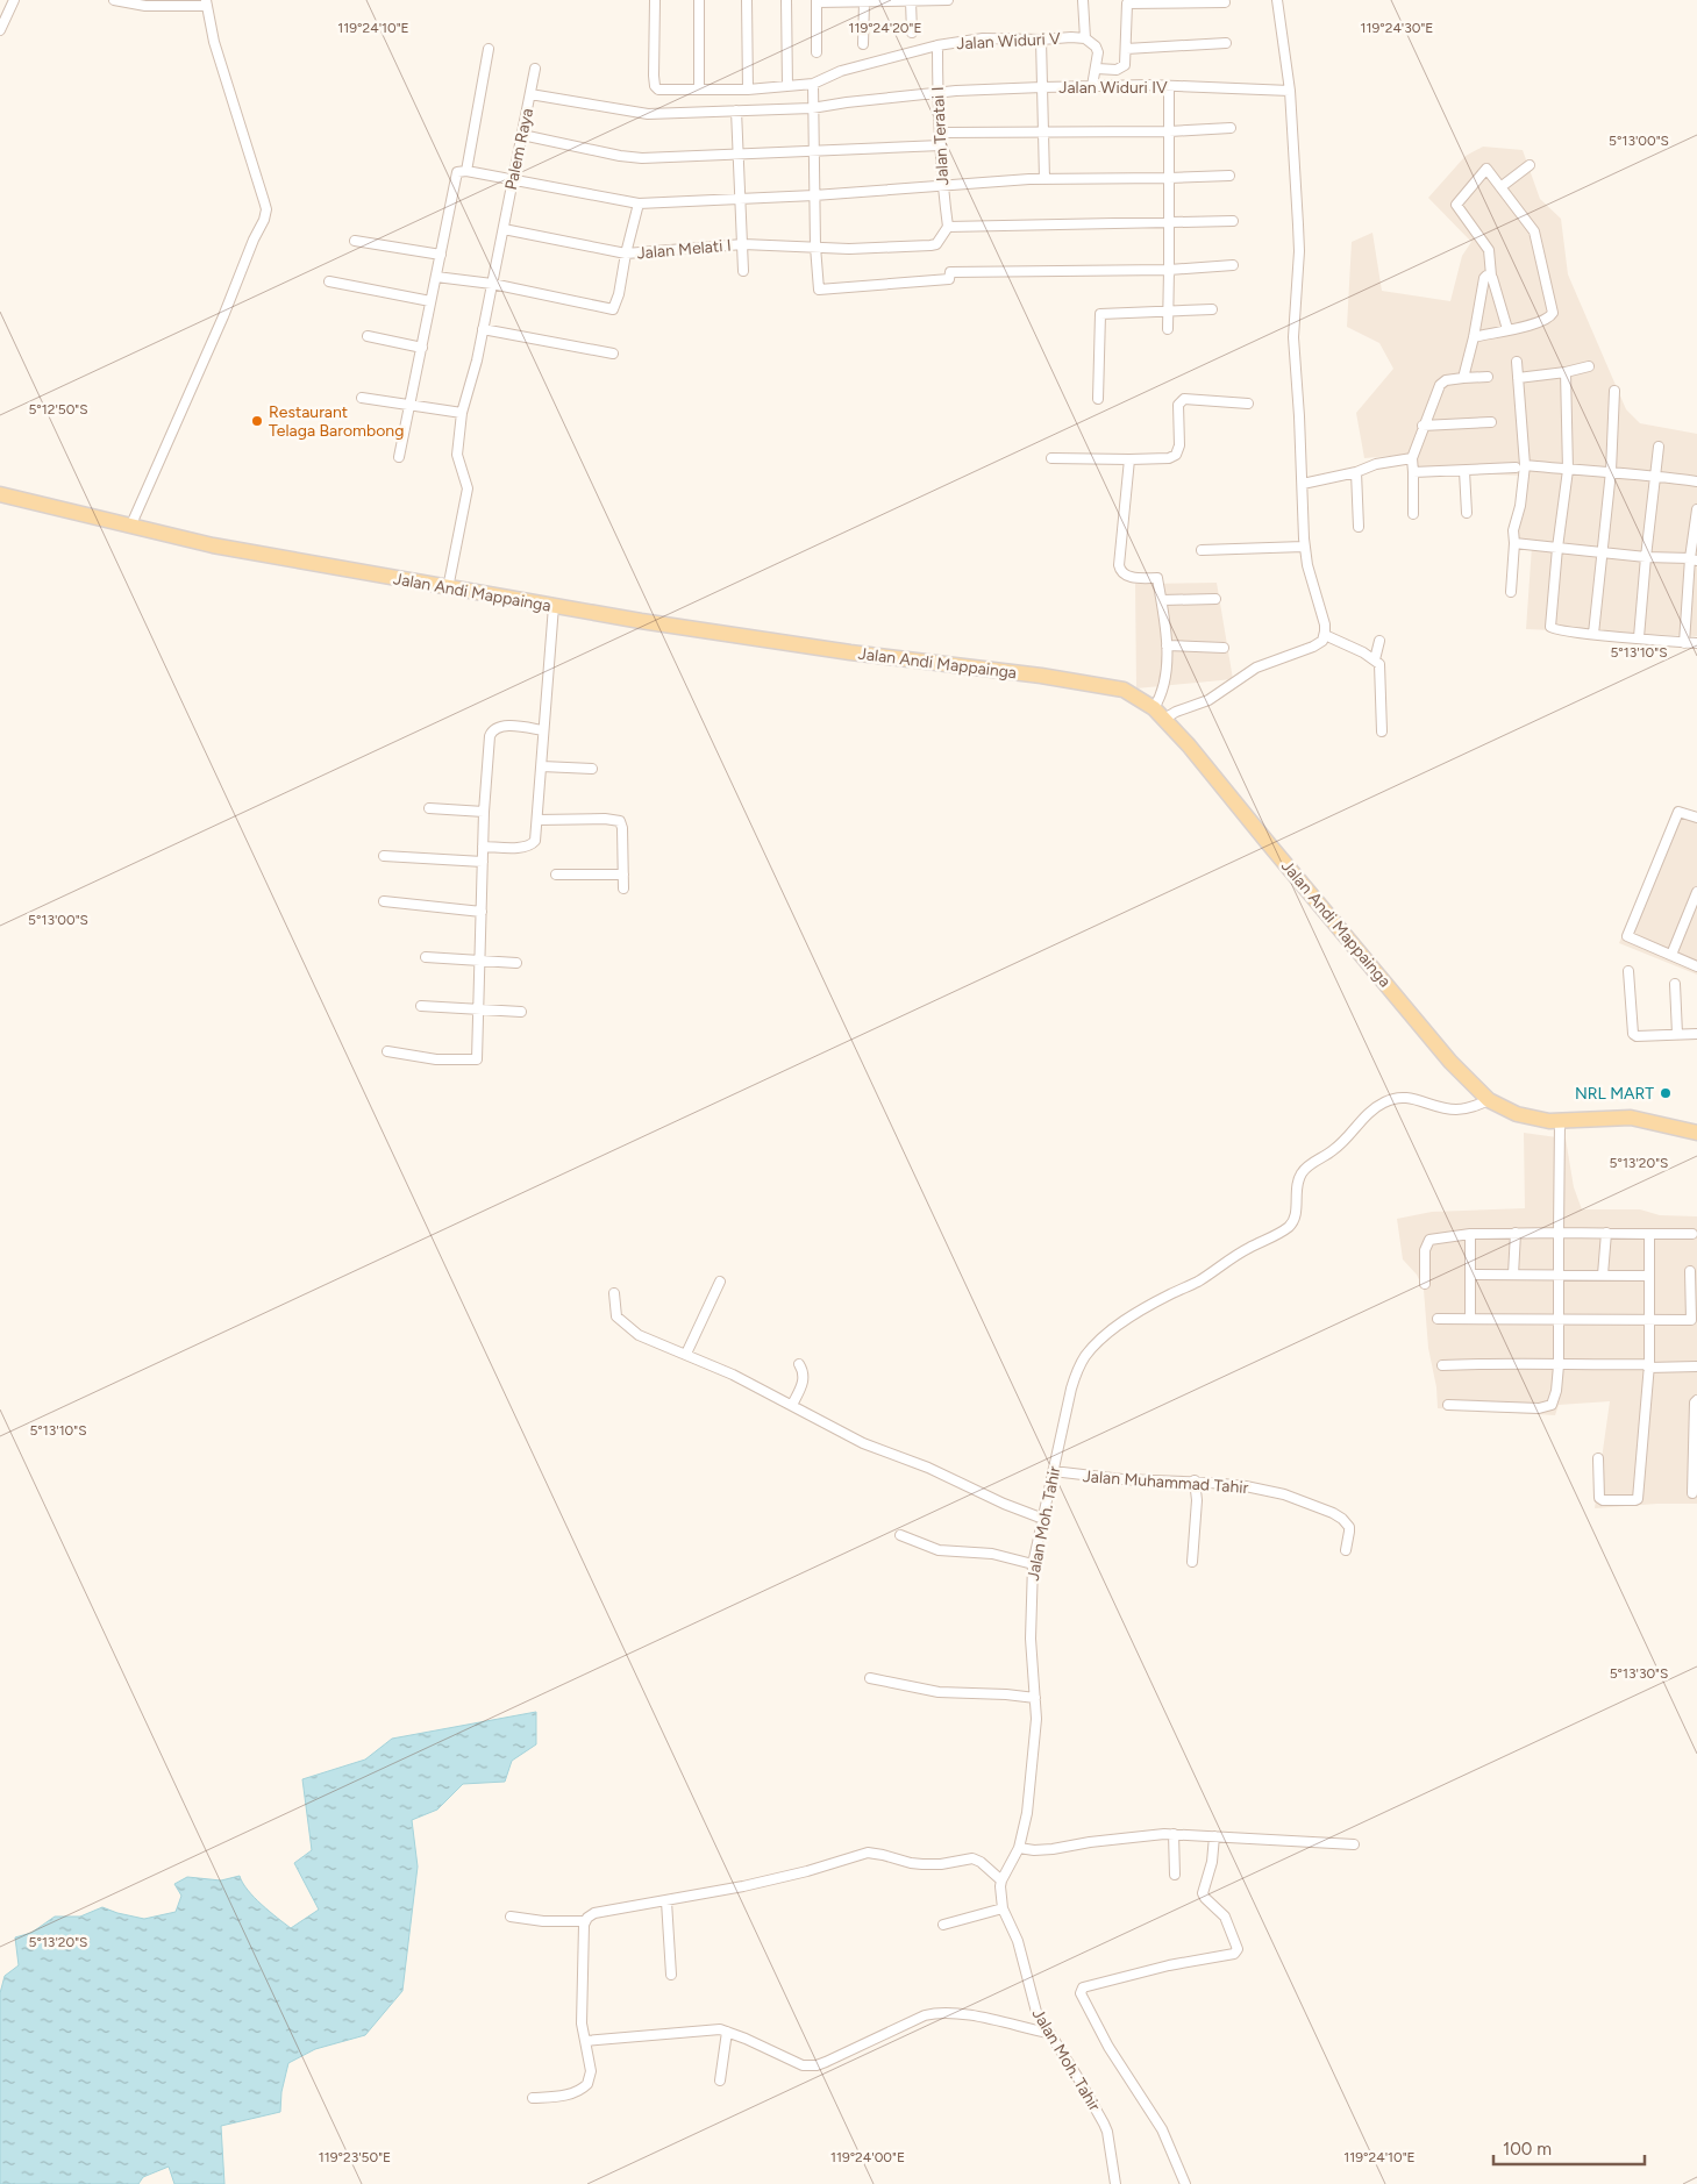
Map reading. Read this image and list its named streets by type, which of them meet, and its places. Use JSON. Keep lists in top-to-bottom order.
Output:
{
  "streets": {
    "main road": ["Jalan Andi Mappainga"],
    "street": [
      "Jalan Widuri V",
      "Jalan Widuri IV",
      "Jalan Teratai I",
      "Palem Raya",
      "Jalan Melati I",
      "Jalan Muhammad Tahir",
      "Jalan Moh. Tahir"
    ]
  },
  "crossings": [
    ["Jalan Widuri V", "Jalan Teratai I"],
    ["Jalan Widuri IV", "Jalan Teratai I"],
    ["Jalan Widuri IV", "Palem Raya"],
    ["Palem Raya", "Jalan Melati I"],
    ["Palem Raya", "Jalan Andi Mappainga"],
    ["Jalan Andi Mappainga", "Jalan Moh. Tahir"],
    ["Jalan Muhammad Tahir", "Jalan Moh. Tahir"]
  ],
  "places": ["Restaurant Telaga Barombong", "NRL MART"],
  "scale_bar": "100 m",
  "coordinates": [
    "119°24'10\"E",
    "119°24'20\"E",
    "119°24'30\"E",
    "5°13'00\"S",
    "5°12'50\"S",
    "5°13'10\"S",
    "5°13'20\"S",
    "5°13'30\"S",
    "119°23'50\"E",
    "119°24'00\"E"
  ]
}
